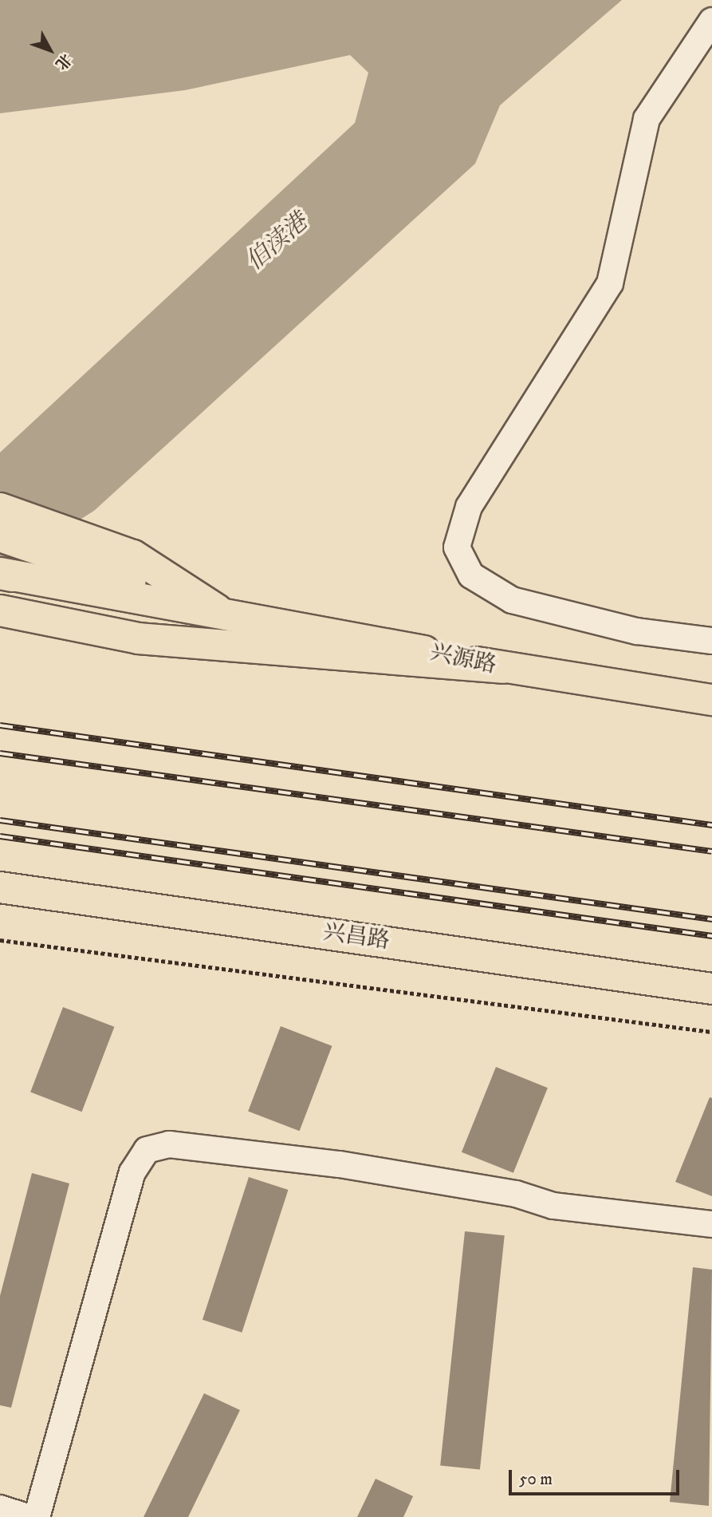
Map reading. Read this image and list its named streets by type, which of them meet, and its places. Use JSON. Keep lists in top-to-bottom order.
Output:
{
  "streets": {
    "main road": ["兴源路", "兴昌路"]
  },
  "water": ["伯渎港"],
  "scale_bar": "50 m",
  "north": "bottom right"
}
